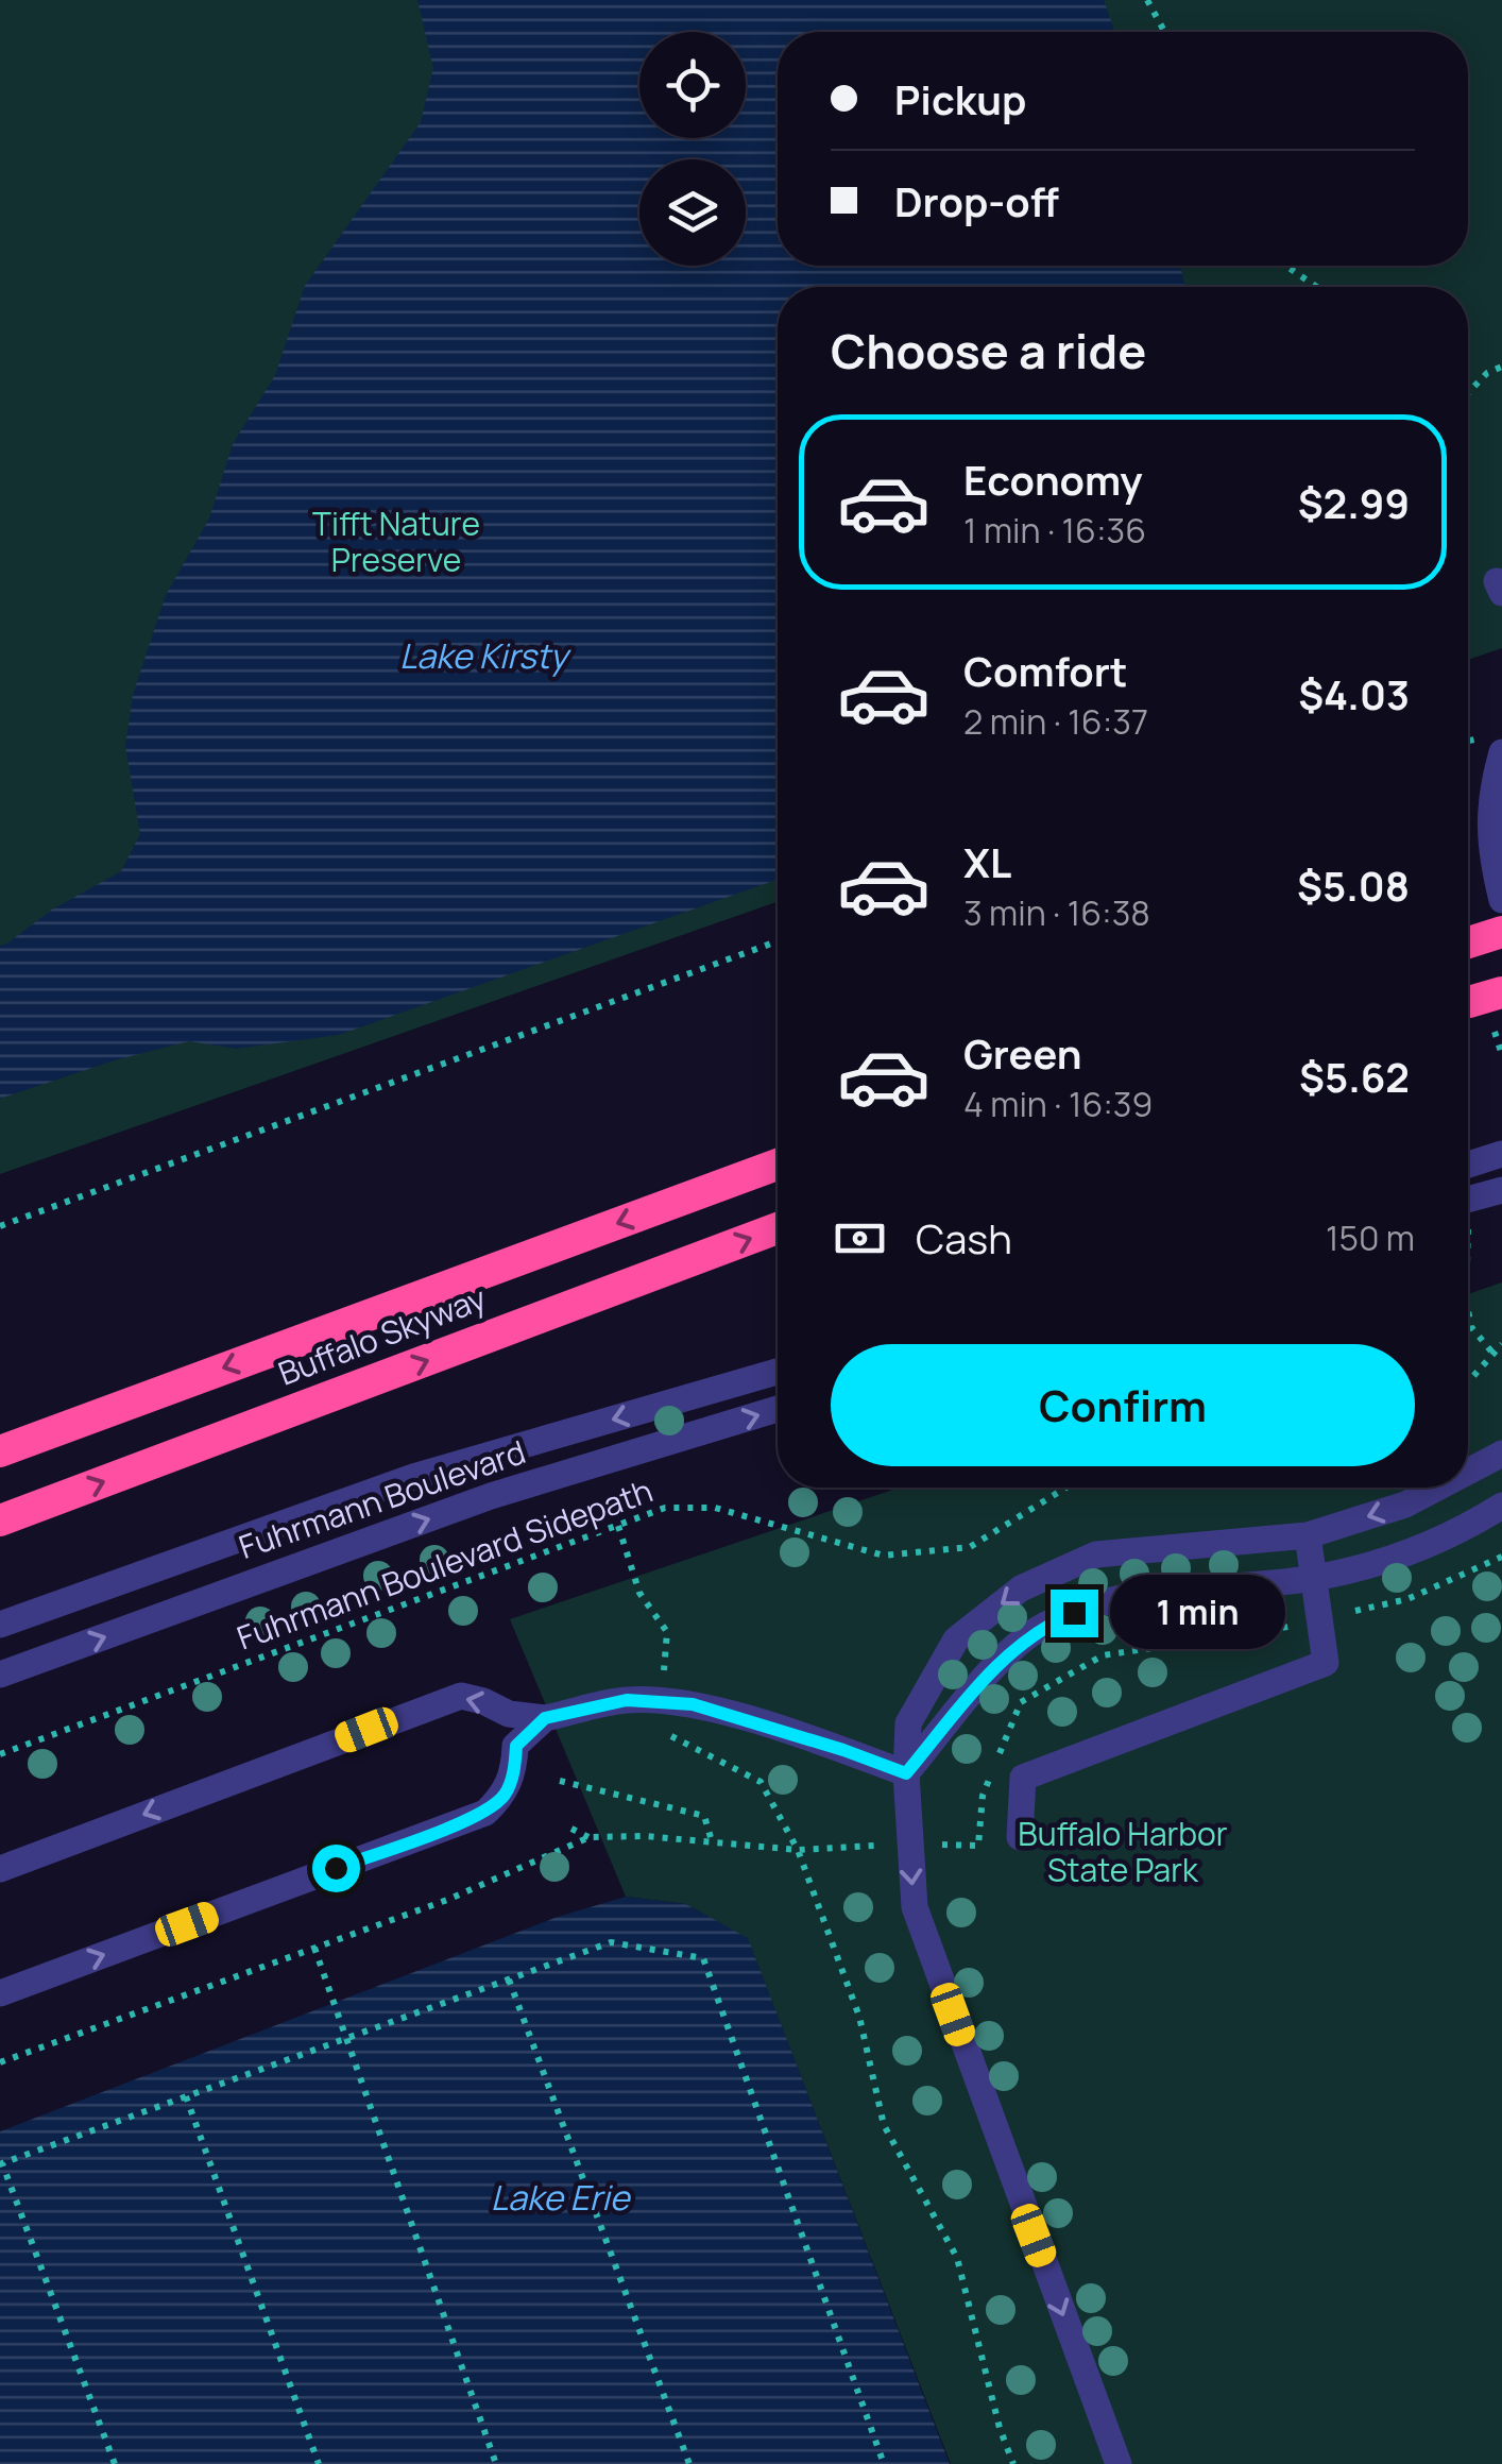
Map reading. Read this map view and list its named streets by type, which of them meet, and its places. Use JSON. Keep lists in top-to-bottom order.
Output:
{
  "streets": {
    "highway": ["Buffalo Skyway"],
    "street": ["Fuhrmann Boulevard"],
    "path": ["Fuhrmann Boulevard Sidepath"]
  },
  "water": ["Lake Kirsty", "Lake Erie"],
  "parks": ["Tifft Nature Preserve", "Buffalo Harbor State Park"],
  "page": {
    "banner": ["Pickup", "Drop-off"],
    "heading": "Choose a ride",
    "list": [
      {
        "name": "Economy",
        "note": "1 min · 16:36",
        "value": "$2.99"
      },
      {
        "name": "Comfort",
        "note": "2 min · 16:37",
        "value": "$4.03"
      },
      {
        "name": "XL",
        "note": "3 min · 16:38",
        "value": "$5.08"
      },
      {
        "name": "Green",
        "note": "4 min · 16:39",
        "value": "$5.62"
      }
    ],
    "pay": ["Cash", "150 m"],
    "buttons": "Confirm",
    "bubble": "1 min"
  }
}
